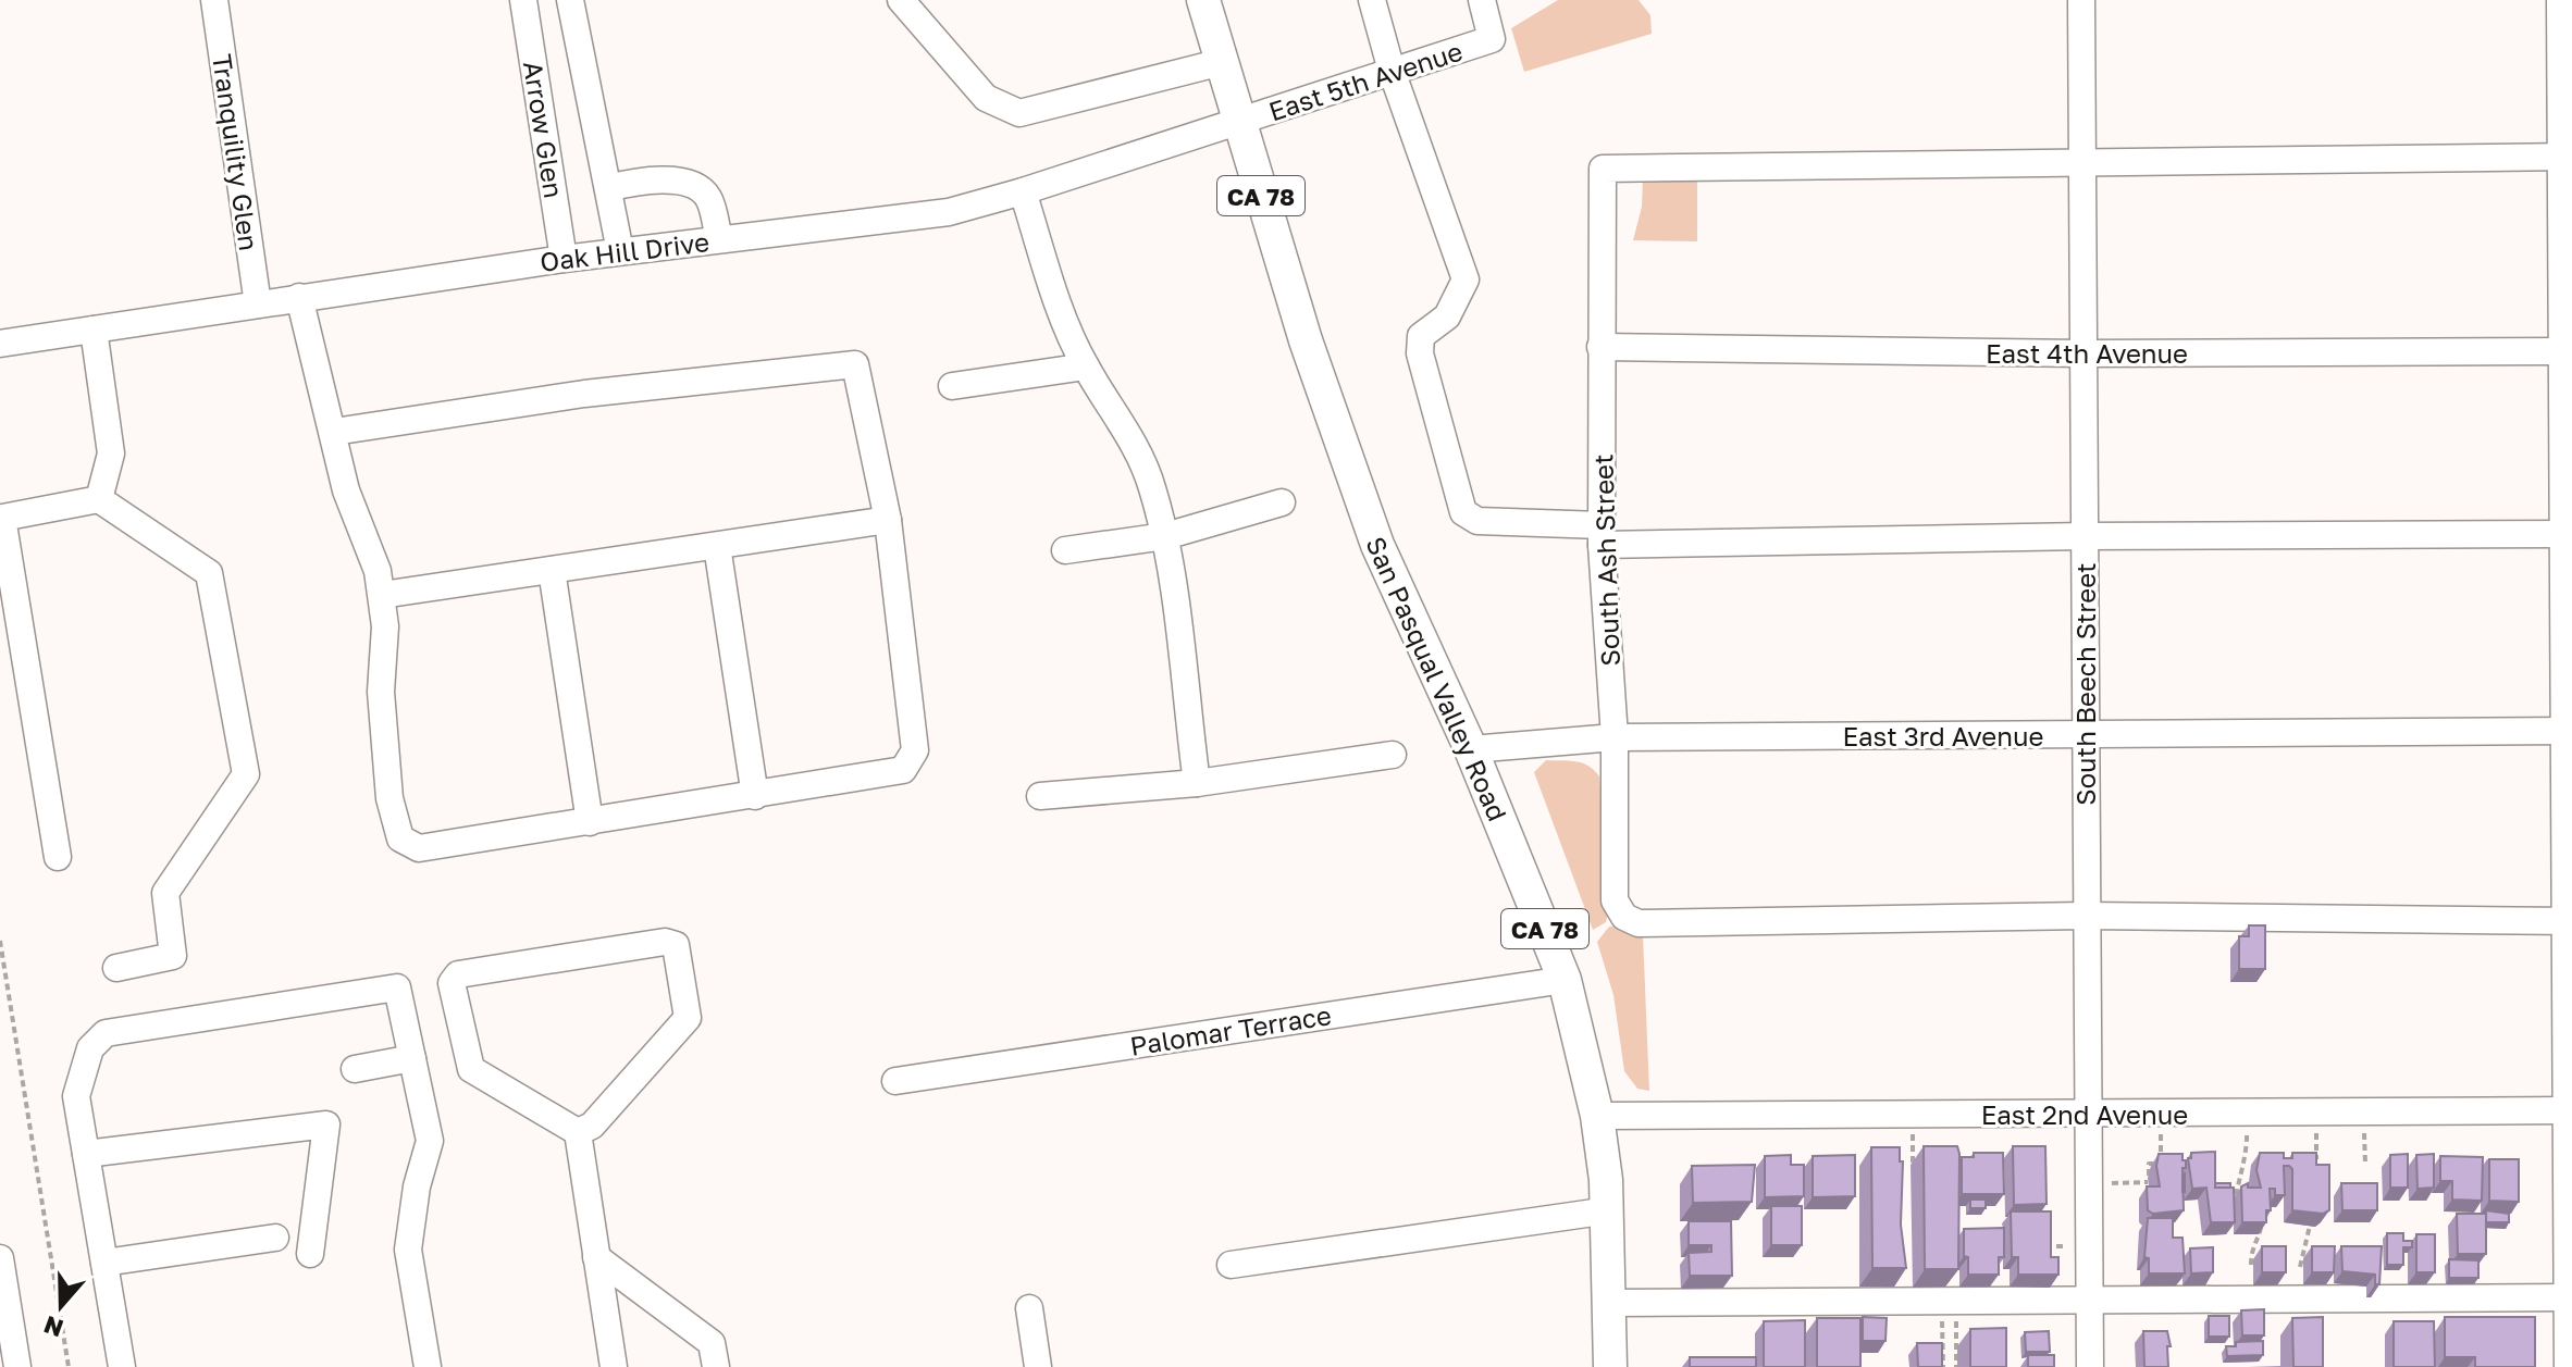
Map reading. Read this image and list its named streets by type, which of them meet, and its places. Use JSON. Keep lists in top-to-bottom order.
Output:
{
  "streets": {
    "main road": ["CA 78", "San Pasqual Valley Road"],
    "street": [
      "East 5th Avenue",
      "Arrow Glen",
      "Tranquility Glen",
      "Oak Hill Drive",
      "East 4th Avenue",
      "South Ash Street",
      "South Beech Street",
      "East 3rd Avenue",
      "Palomar Terrace",
      "East 2nd Avenue"
    ]
  },
  "crossings": [
    ["East 5th Avenue", "Oak Hill Drive"],
    ["East 5th Avenue", "San Pasqual Valley Road"],
    ["Arrow Glen", "Oak Hill Drive"],
    ["Tranquility Glen", "Oak Hill Drive"],
    ["Oak Hill Drive", "San Pasqual Valley Road"],
    ["East 4th Avenue", "South Ash Street"],
    ["East 4th Avenue", "South Beech Street"],
    ["South Ash Street", "South Beech Street"],
    ["South Ash Street", "East 3rd Avenue"],
    ["San Pasqual Valley Road", "East 3rd Avenue"],
    ["San Pasqual Valley Road", "Palomar Terrace"],
    ["San Pasqual Valley Road", "East 2nd Avenue"],
    ["South Beech Street", "East 3rd Avenue"],
    ["South Beech Street", "East 2nd Avenue"]
  ],
  "north": "bottom"
}
